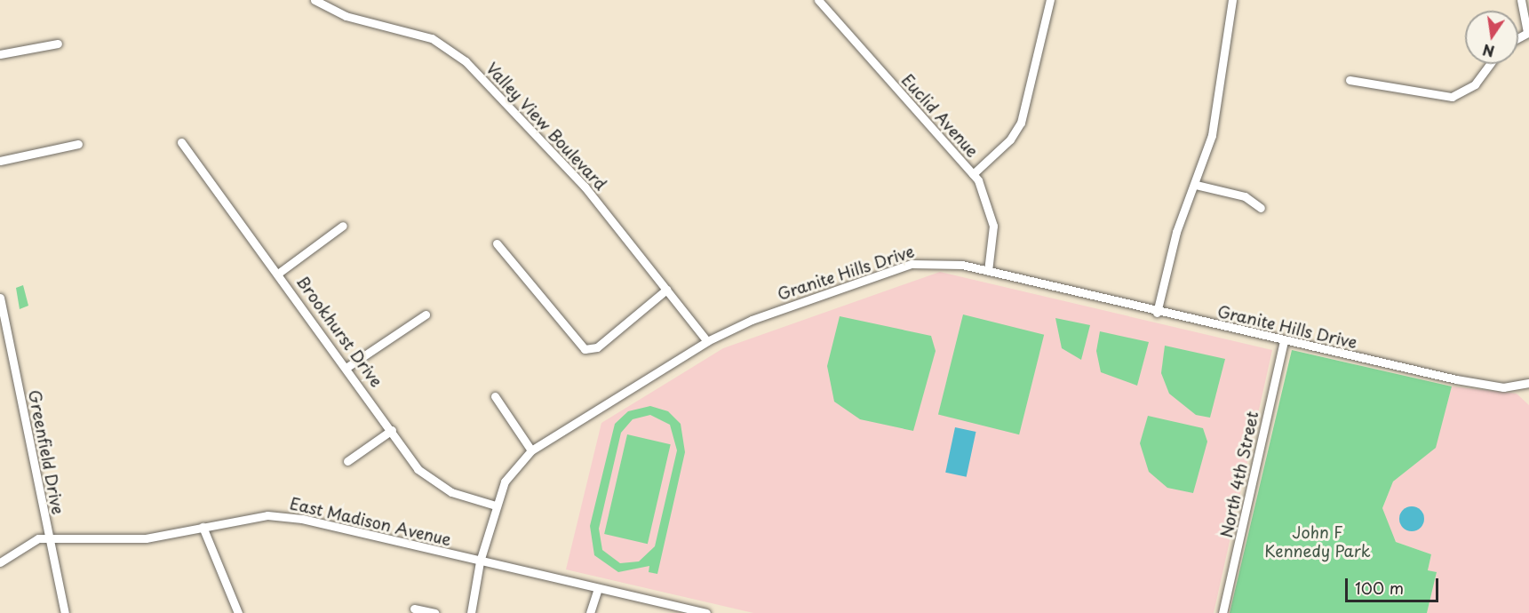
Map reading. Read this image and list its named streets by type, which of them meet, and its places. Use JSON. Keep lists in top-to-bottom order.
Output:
{
  "streets": {
    "street": [
      "Euclid Avenue",
      "Valley View Boulevard",
      "Granite Hills Drive",
      "Brookhurst Drive",
      "Greenfield Drive",
      "North 4th Street",
      "East Madison Avenue"
    ]
  },
  "crossings": [
    ["Euclid Avenue", "Granite Hills Drive"],
    ["Valley View Boulevard", "Granite Hills Drive"],
    ["Granite Hills Drive", "Brookhurst Drive"],
    ["Granite Hills Drive", "North 4th Street"],
    ["Granite Hills Drive", "East Madison Avenue"],
    ["Greenfield Drive", "East Madison Avenue"]
  ],
  "parks": ["John F Kennedy Park"],
  "scale_bar": "100 m",
  "north": "bottom"
}
